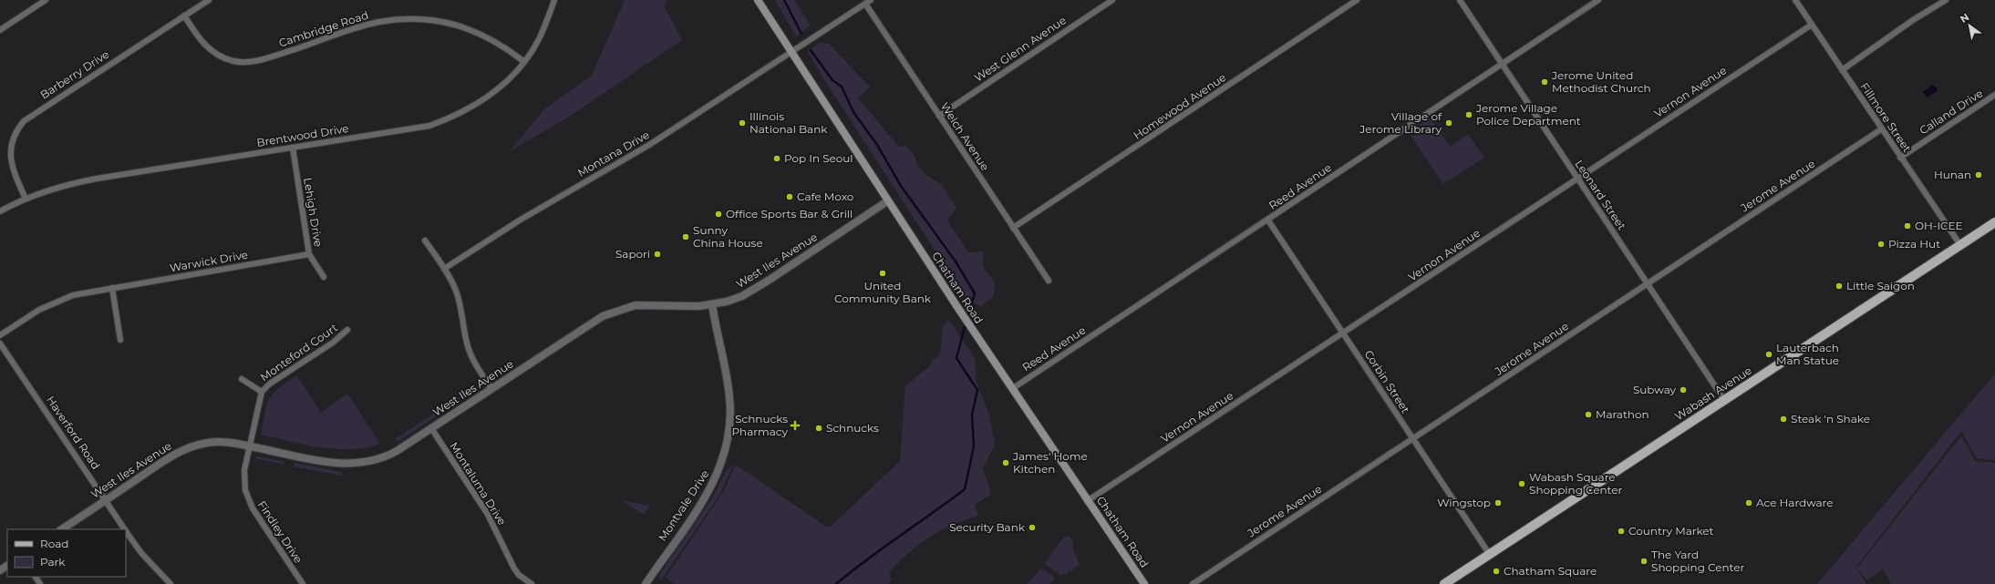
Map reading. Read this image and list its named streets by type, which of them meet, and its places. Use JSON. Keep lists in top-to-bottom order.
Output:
{
  "streets": {
    "main road": ["Chatham Road", "Wabash Avenue"],
    "street": [
      "Cambridge Road",
      "West Glenn Avenue",
      "Barberry Drive",
      "Vernon Avenue",
      "Homewood Avenue",
      "Calland Drive",
      "Fillmore Street",
      "Brentwood Drive",
      "Welch Avenue",
      "Montana Drive",
      "Jerome Avenue",
      "Reed Avenue",
      "Leonard Street",
      "Lehigh Drive",
      "West Iles Avenue",
      "Warwick Drive",
      "Monteford Court",
      "Corbin Street",
      "Haverford Road",
      "Montaluma Drive",
      "Montvale Drive",
      "Findley Drive"
    ]
  },
  "crossings": [
    ["Cambridge Road", "Barberry Drive"],
    ["Cambridge Road", "Brentwood Drive"],
    ["West Glenn Avenue", "Welch Avenue"],
    ["Barberry Drive", "Brentwood Drive"],
    ["Vernon Avenue", "Fillmore Street"],
    ["Vernon Avenue", "Leonard Street"],
    ["Vernon Avenue", "Chatham Road"],
    ["Vernon Avenue", "Corbin Street"],
    ["Homewood Avenue", "Welch Avenue"],
    ["Calland Drive", "Fillmore Street"],
    ["Fillmore Street", "Jerome Avenue"],
    ["Fillmore Street", "Wabash Avenue"],
    ["Brentwood Drive", "Lehigh Drive"],
    ["Montana Drive", "Chatham Road"],
    ["Jerome Avenue", "Leonard Street"],
    ["Jerome Avenue", "Corbin Street"],
    ["Reed Avenue", "Leonard Street"],
    ["Reed Avenue", "Chatham Road"],
    ["Reed Avenue", "Corbin Street"],
    ["Leonard Street", "Wabash Avenue"],
    ["Lehigh Drive", "Warwick Drive"],
    ["West Iles Avenue", "Chatham Road"],
    ["West Iles Avenue", "Monteford Court"],
    ["West Iles Avenue", "Haverford Road"],
    ["West Iles Avenue", "Montaluma Drive"],
    ["West Iles Avenue", "Montvale Drive"],
    ["West Iles Avenue", "Findley Drive"],
    ["Monteford Court", "Findley Drive"],
    ["Corbin Street", "Wabash Avenue"]
  ],
  "places": {
    "other": [
      "Jerome United Methodist Church",
      "Jerome Village Police Department",
      "Illinois National Bank",
      "Village of Jerome Library",
      "Pop In Seoul",
      "Hunan",
      "Cafe Moxo",
      "Office Sports Bar & Grill",
      "OH-ICEE",
      "Sunny China House",
      "Pizza Hut",
      "Sapori",
      "United Community Bank",
      "Little Saigon",
      "Lauterbach Man Statue",
      "Subway",
      "Marathon",
      "Steak 'n Shake",
      "Schnucks",
      "James' Home Kitchen",
      "Wabash Square Shopping Center",
      "Wingstop",
      "Ace Hardware",
      "Security Bank",
      "Country Market",
      "The Yard Shopping Center",
      "Chatham Square"
    ],
    "health": ["Schnucks Pharmacy"]
  },
  "legend": ["Road", "Park"],
  "north": "top left"
}
